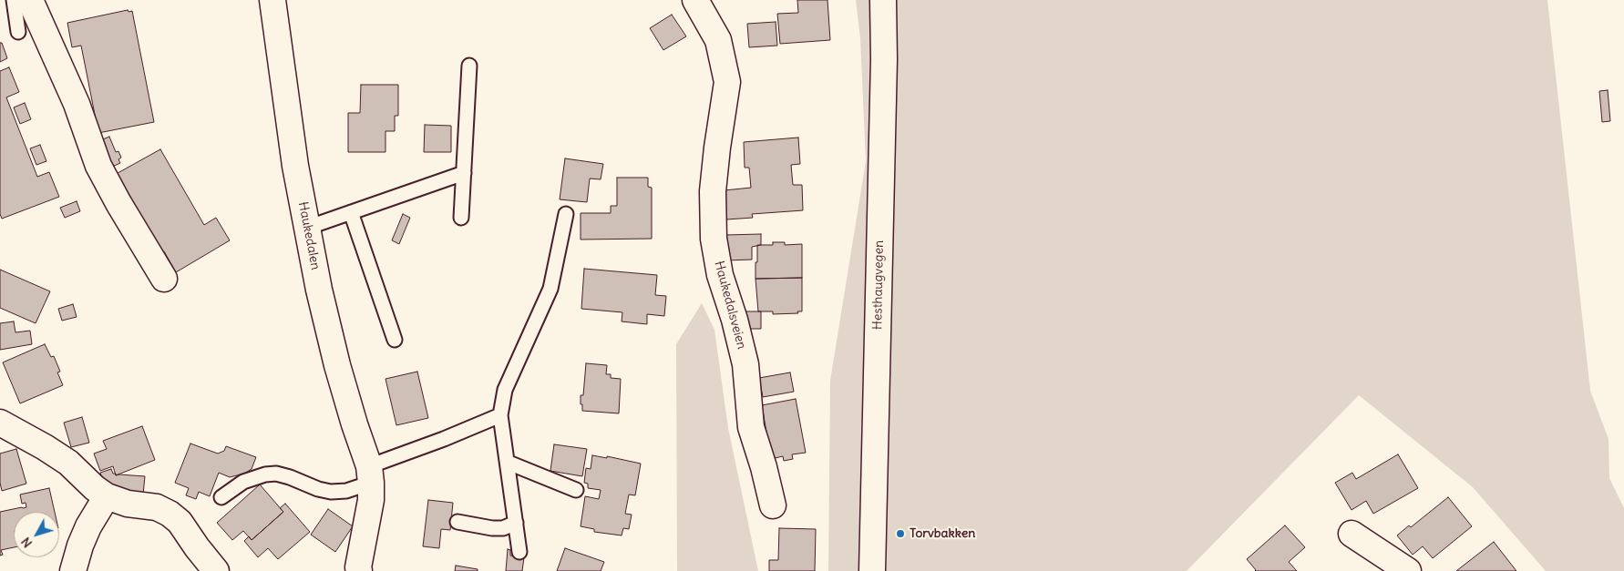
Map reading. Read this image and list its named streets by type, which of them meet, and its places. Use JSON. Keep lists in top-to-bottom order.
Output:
{
  "streets": {
    "street": ["Haukedalen", "Hesthaugvegen", "Haukedalsveien"]
  },
  "places": ["Torvbakken"],
  "north": "bottom left"
}
